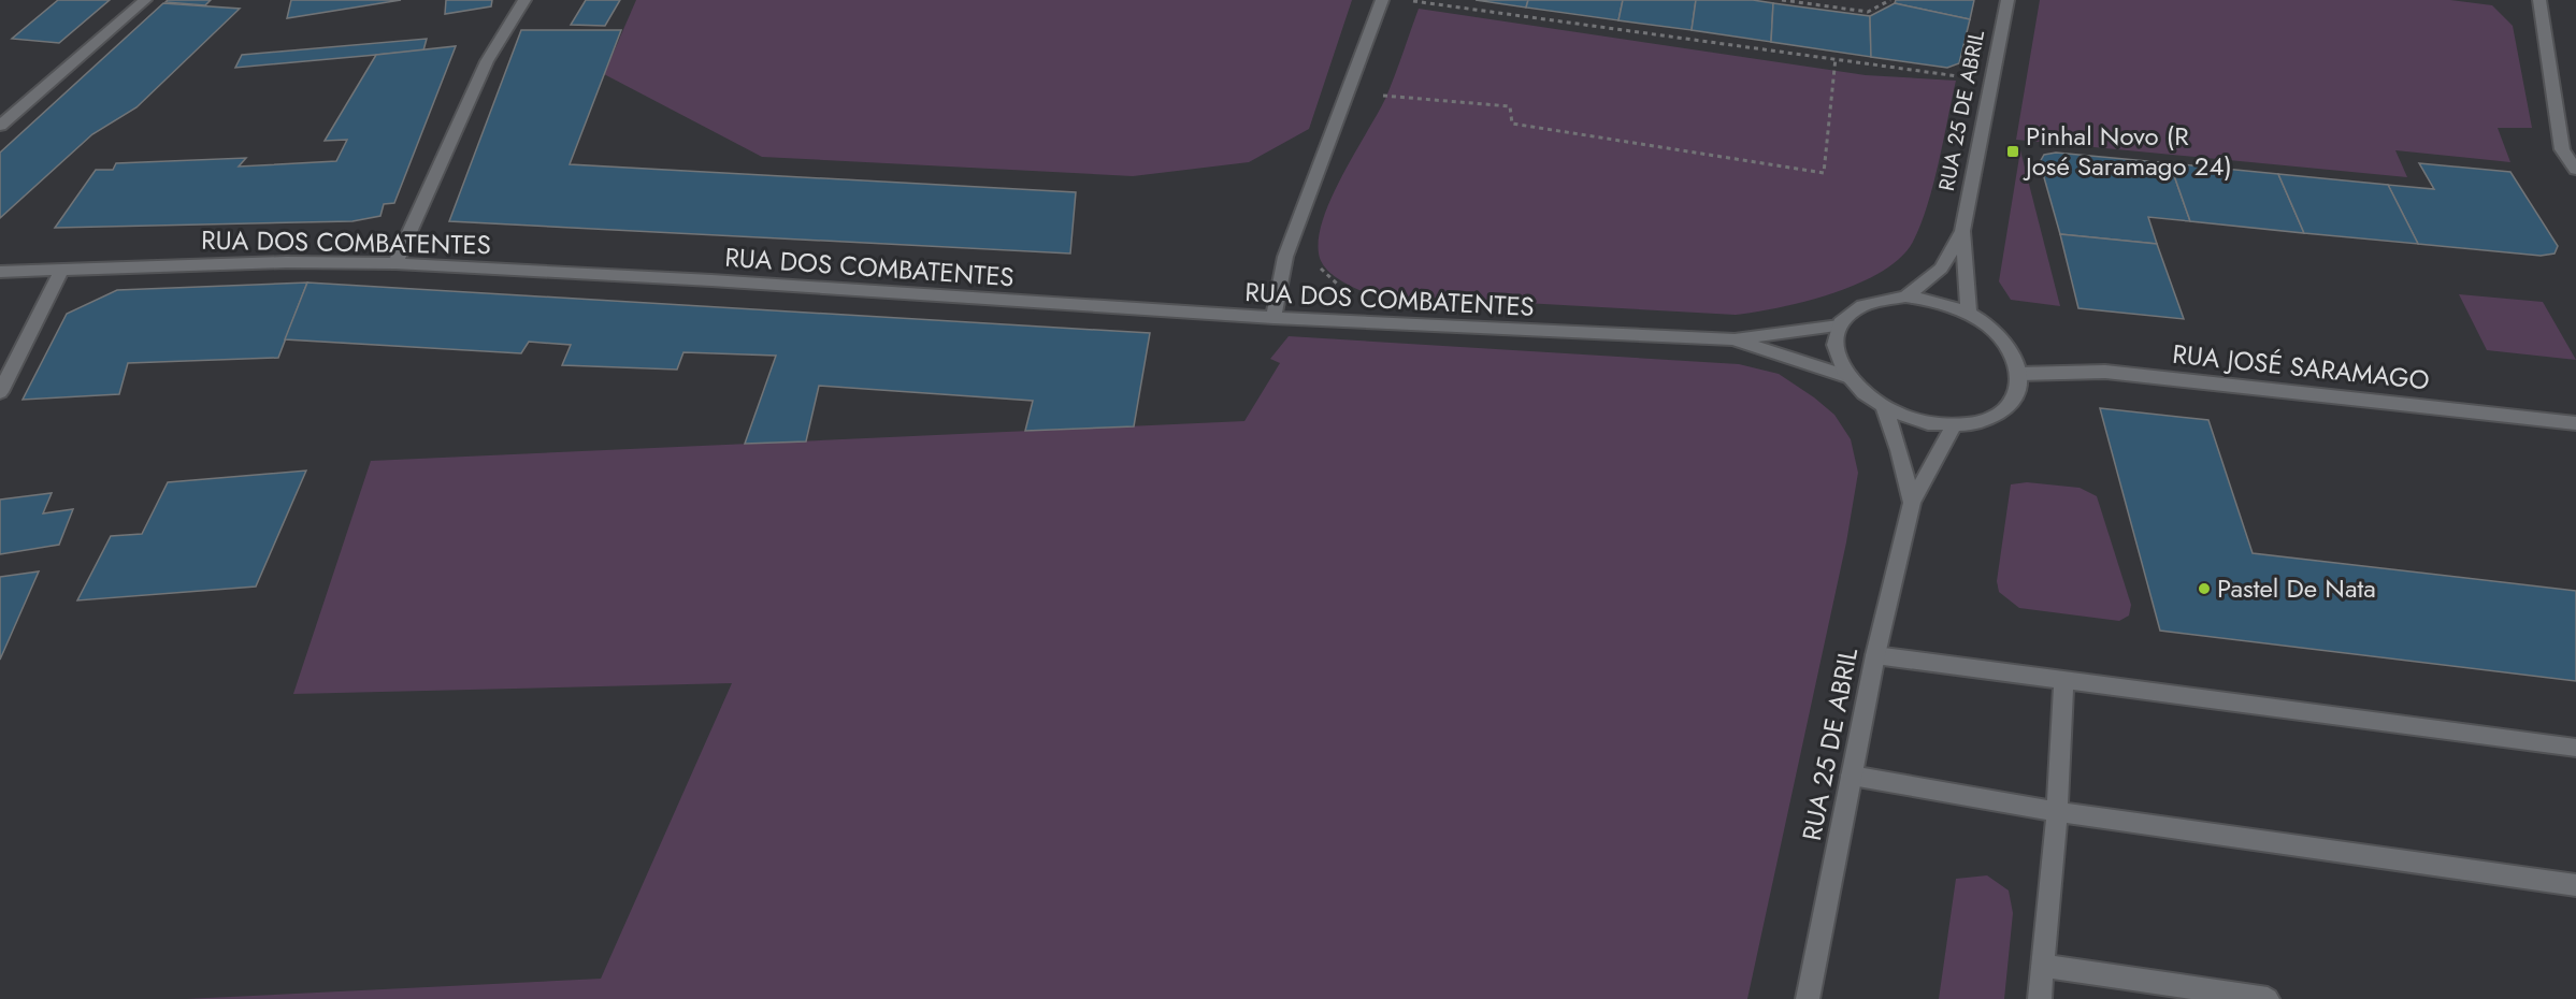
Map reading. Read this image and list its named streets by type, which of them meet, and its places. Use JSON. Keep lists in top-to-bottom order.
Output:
{
  "streets": {
    "street": ["RUA 25 DE ABRIL", "RUA DOS COMBATENTES", "RUA JOSÉ SARAMAGO"]
  },
  "crossings": [
    ["RUA 25 DE ABRIL", "RUA DOS COMBATENTES"],
    ["RUA 25 DE ABRIL", "RUA JOSÉ SARAMAGO"],
    ["RUA DOS COMBATENTES", "RUA JOSÉ SARAMAGO"]
  ],
  "places": {
    "transit": ["Pinhal Novo (R José Saramago 24)"],
    "other": ["Pastel De Nata"]
  }
}
